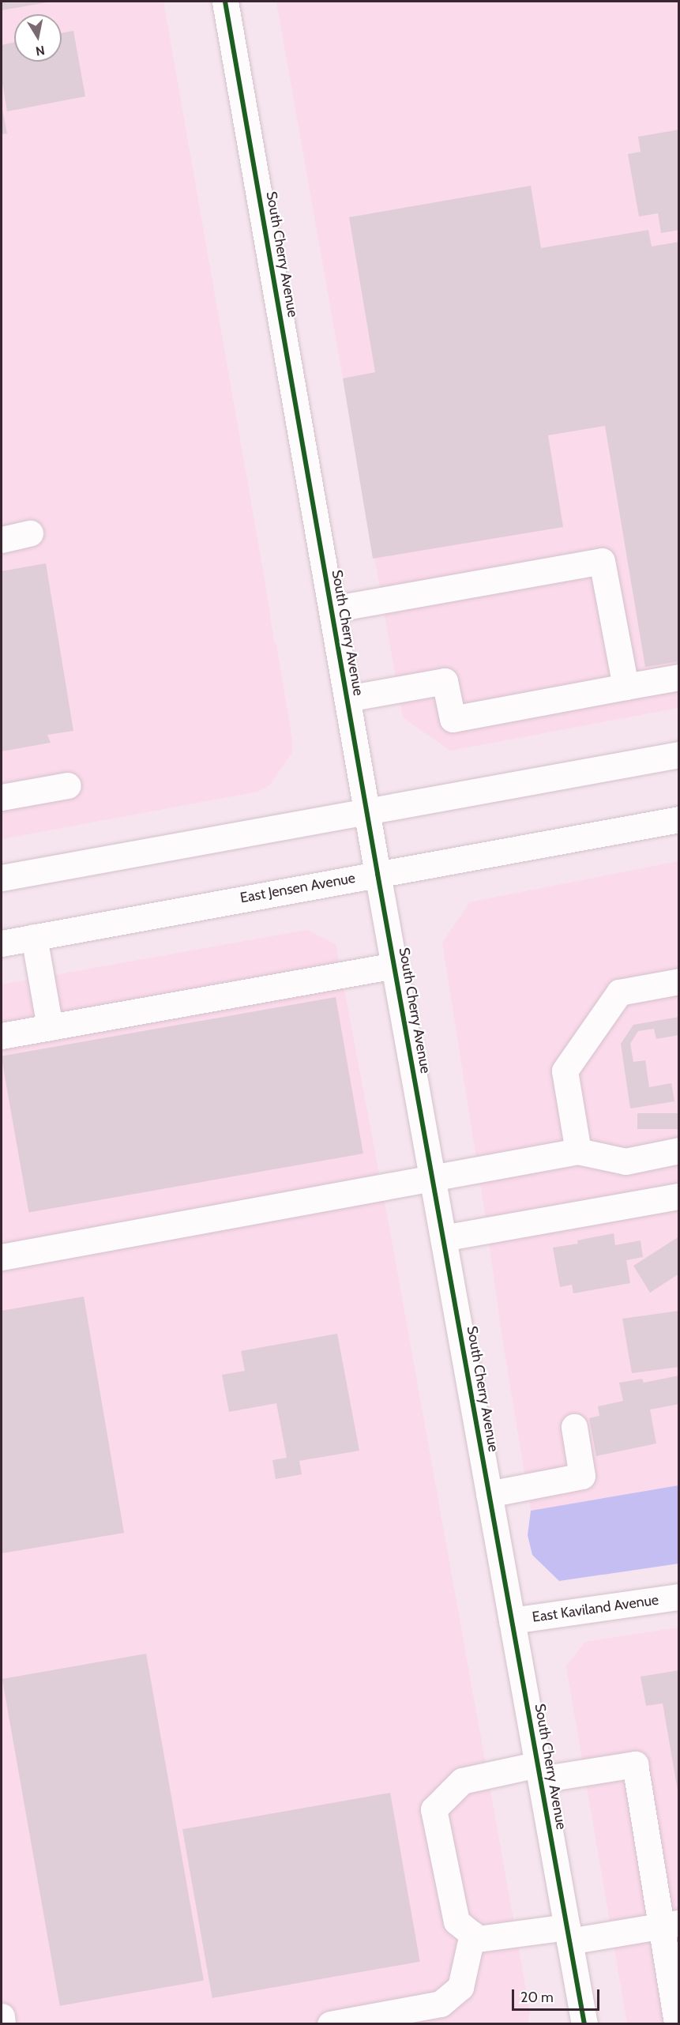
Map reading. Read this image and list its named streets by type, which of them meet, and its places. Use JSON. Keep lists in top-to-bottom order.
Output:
{
  "streets": {
    "street": ["South Cherry Avenue", "East Jensen Avenue", "East Kaviland Avenue"]
  },
  "crossings": [
    ["South Cherry Avenue", "East Jensen Avenue"],
    ["South Cherry Avenue", "East Kaviland Avenue"]
  ],
  "scale_bar": "20 m",
  "north": "bottom"
}
